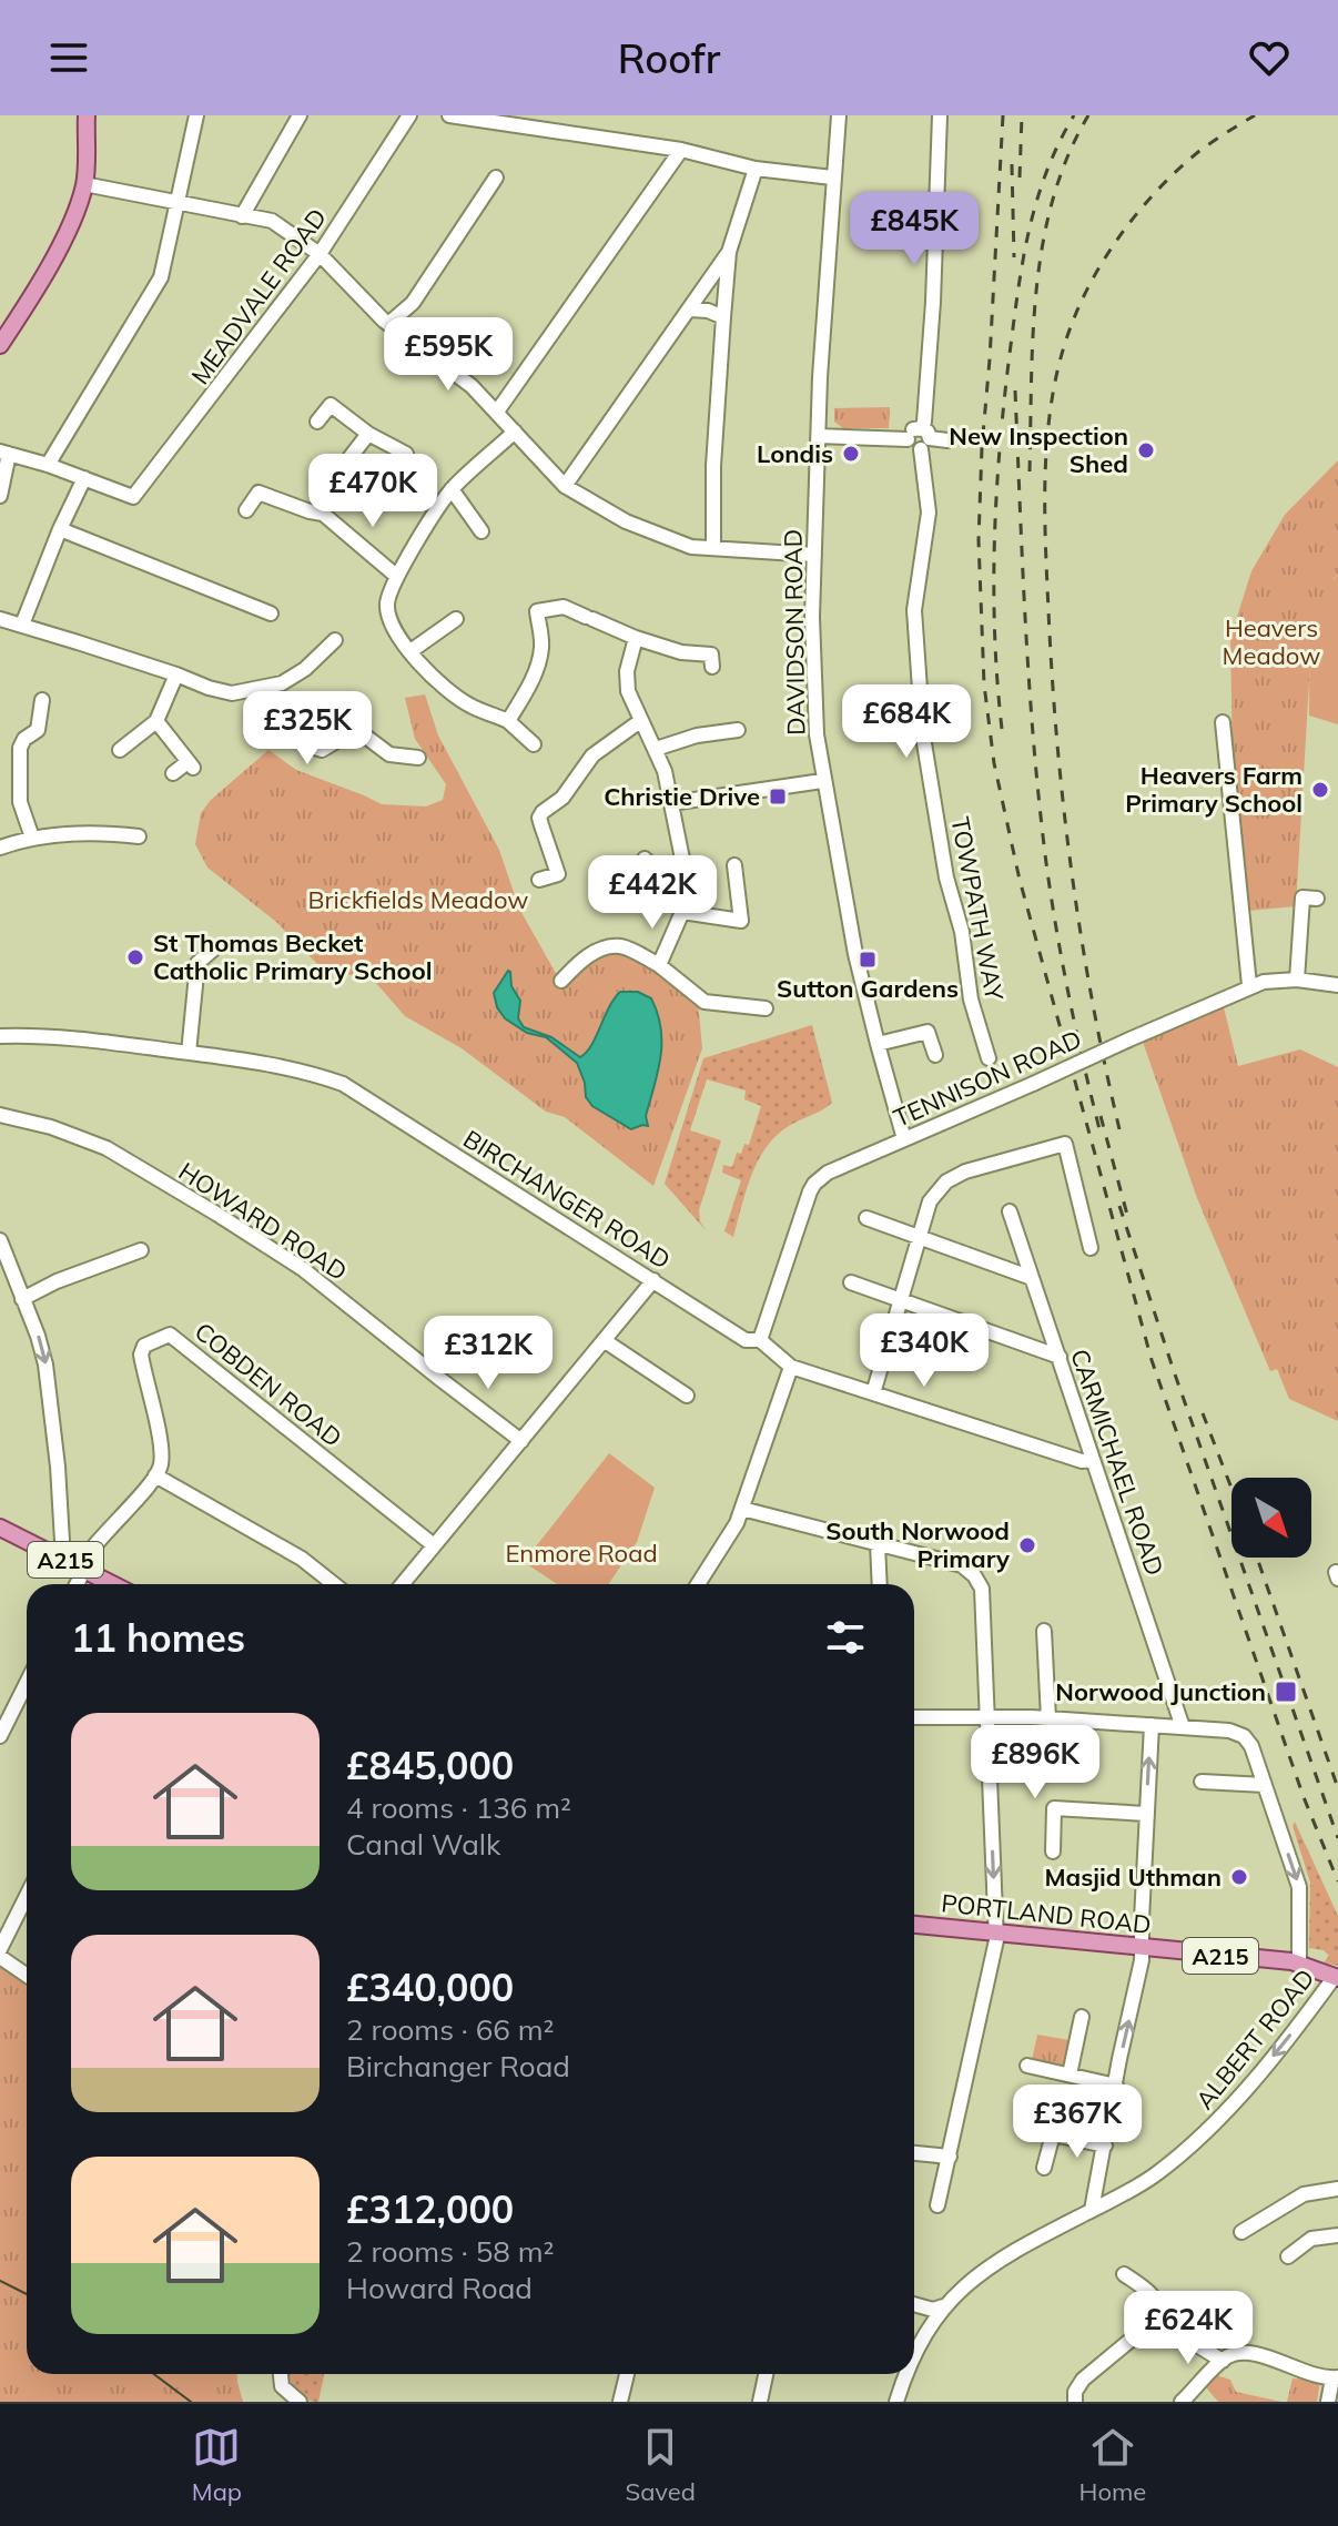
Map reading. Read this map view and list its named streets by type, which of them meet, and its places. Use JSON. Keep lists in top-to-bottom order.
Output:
{
  "streets": {
    "main road": ["A215", "PORTLAND ROAD"],
    "street": [
      "MEADVALE ROAD",
      "DAVIDSON ROAD",
      "TOWPATH WAY",
      "TENNISON ROAD",
      "BIRCHANGER ROAD",
      "HOWARD ROAD",
      "COBDEN ROAD",
      "CARMICHAEL ROAD",
      "ALBERT ROAD"
    ]
  },
  "crossings": [
    ["DAVIDSON ROAD", "TENNISON ROAD"],
    ["TENNISON ROAD", "BIRCHANGER ROAD"],
    ["BIRCHANGER ROAD", "CARMICHAEL ROAD"],
    ["PORTLAND ROAD", "ALBERT ROAD"]
  ],
  "one_way": ["ALBERT ROAD"],
  "parks": ["Heavers Meadow", "Brickfields Meadow", "Enmore Road"],
  "places": {
    "other": [
      "New Inspection Shed",
      "Londis",
      "Heavers Farm Primary School",
      "St Thomas Becket Catholic Primary School",
      "South Norwood Primary",
      "Masjid Uthman"
    ],
    "transit": ["Christie Drive", "Sutton Gardens", "Norwood Junction"]
  },
  "north": "bottom right",
  "page": {
    "header": "Roofr",
    "price": [
      "£845K",
      "£595K",
      "£470K",
      "£684K",
      "£325K",
      "£442K",
      "£340K",
      "£312K",
      "£896K",
      "£367K",
      "£624K"
    ],
    "heading": "11 homes",
    "list": [
      {
        "name": "£845,000",
        "note": "4 rooms · 136 m² · Canal Walk"
      },
      {
        "name": "£340,000",
        "note": "2 rooms · 66 m² · Birchanger Road"
      },
      {
        "name": "£312,000",
        "note": "2 rooms · 58 m² · Howard Road"
      }
    ],
    "tabs": ["Map", "Saved", "Home"]
  }
}
